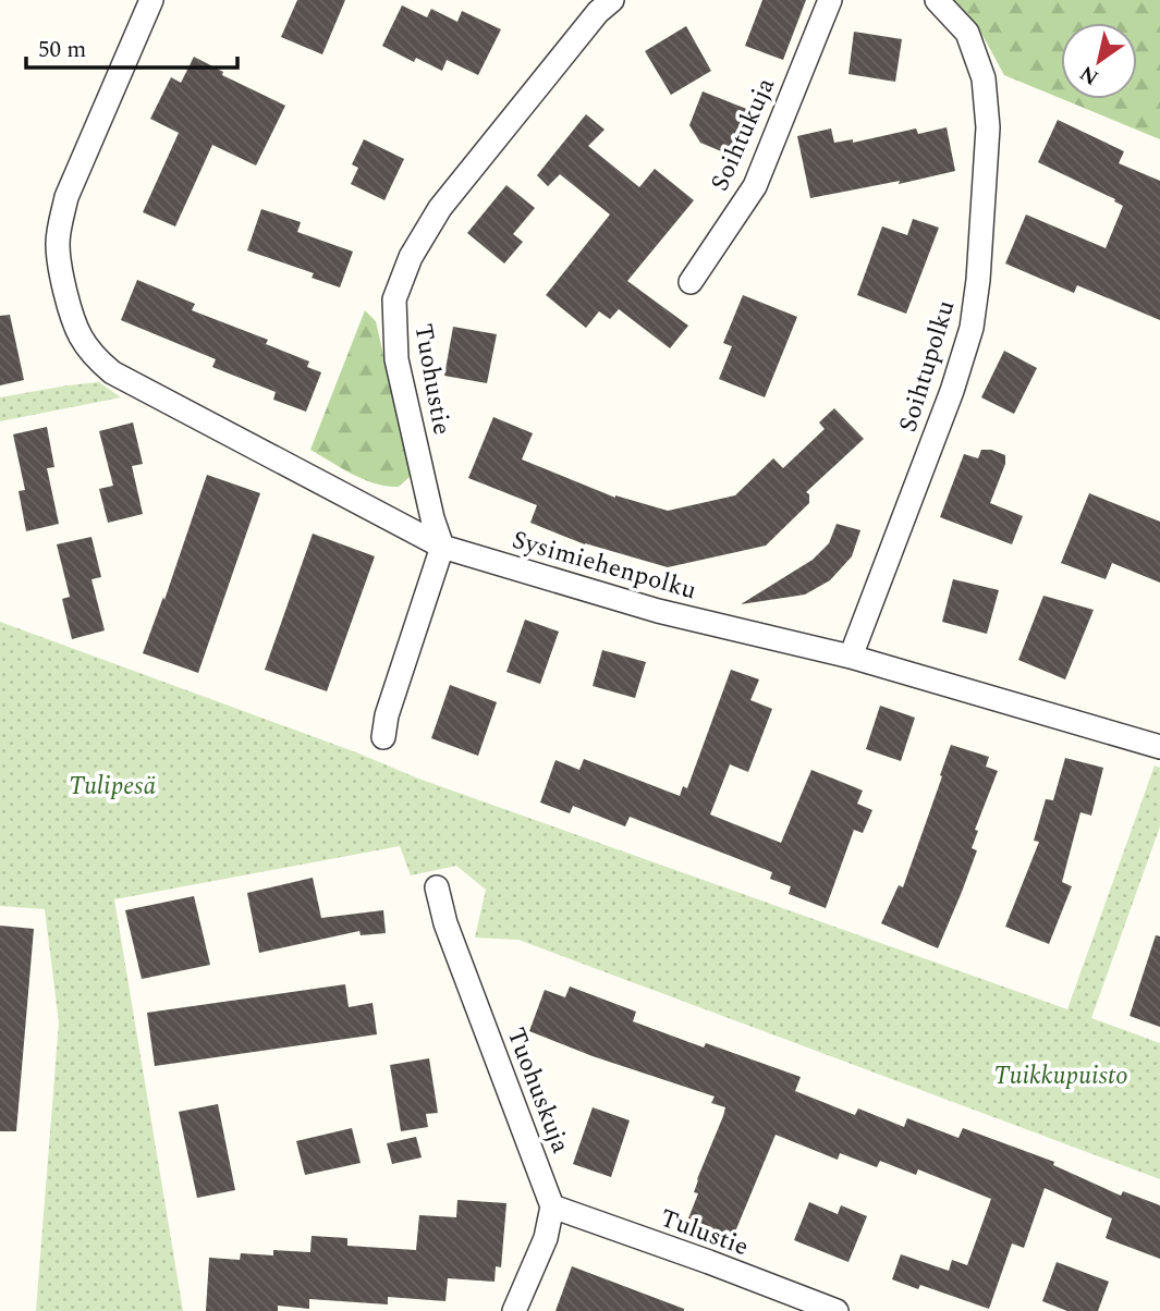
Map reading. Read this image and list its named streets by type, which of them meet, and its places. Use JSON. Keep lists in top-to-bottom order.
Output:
{
  "streets": {
    "street": [
      "Soihtukuja",
      "Soihtupolku",
      "Tuohustie",
      "Sysimiehenpolku",
      "Tuohuskuja",
      "Tulustie"
    ]
  },
  "crossings": [
    ["Soihtupolku", "Sysimiehenpolku"],
    ["Tuohustie", "Sysimiehenpolku"],
    ["Tuohuskuja", "Tulustie"]
  ],
  "parks": ["Tulipesä", "Tuikkupuisto"],
  "scale_bar": "50 m",
  "north": "bottom left"
}
